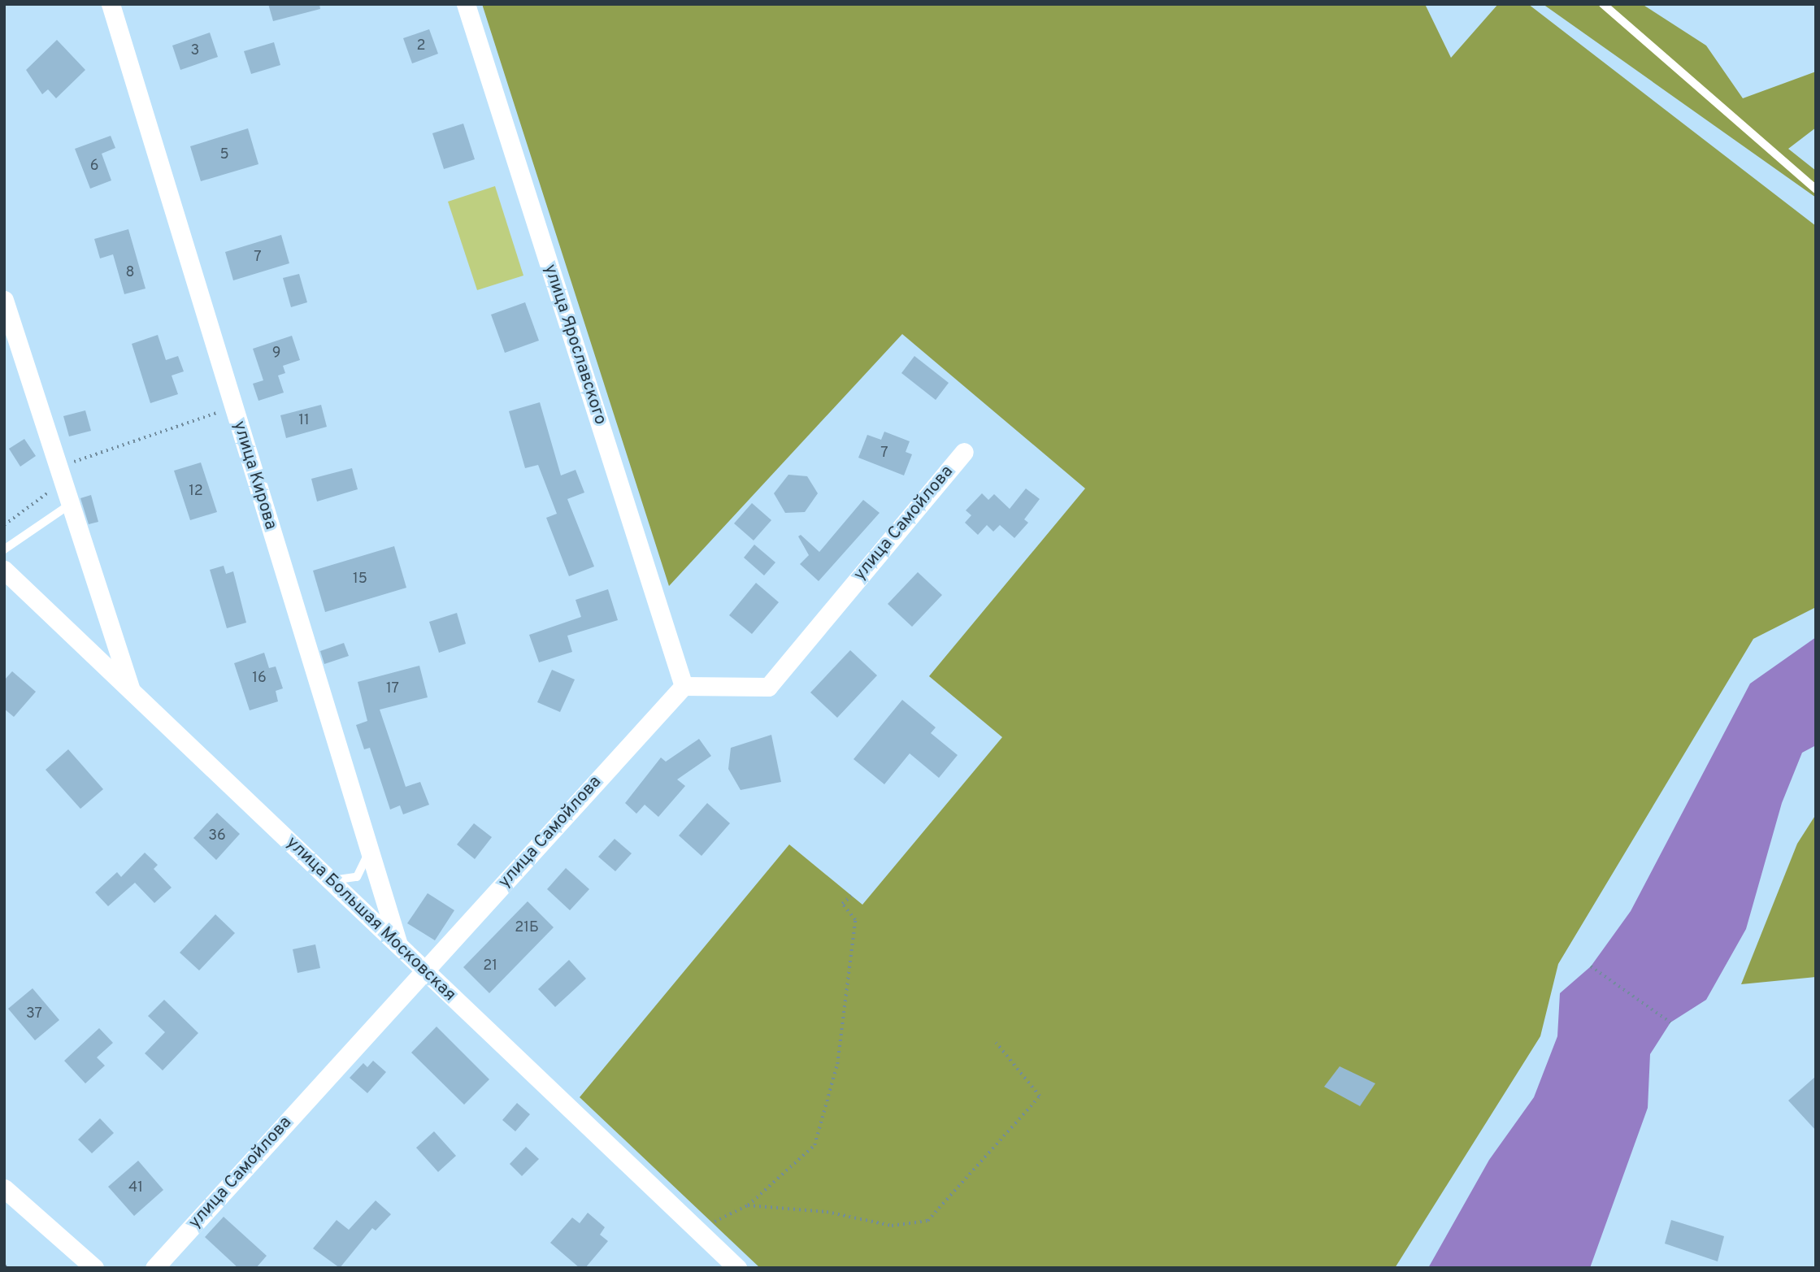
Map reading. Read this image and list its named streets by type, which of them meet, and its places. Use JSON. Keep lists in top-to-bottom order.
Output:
{
  "streets": {
    "street": [
      "улица Ярославского",
      "улица Кирова",
      "улица Самойлова",
      "улица Большая Московская"
    ]
  },
  "crossings": [
    ["улица Ярославского", "улица Самойлова"],
    ["улица Кирова", "улица Большая Московская"],
    ["улица Самойлова", "улица Большая Московская"]
  ],
  "house_numbers": [
    "2",
    "3",
    "5",
    "6",
    "7",
    "8",
    "9",
    "11",
    "7",
    "12",
    "15",
    "16",
    "17",
    "36",
    "21Б",
    "21",
    "37",
    "41"
  ]
}
